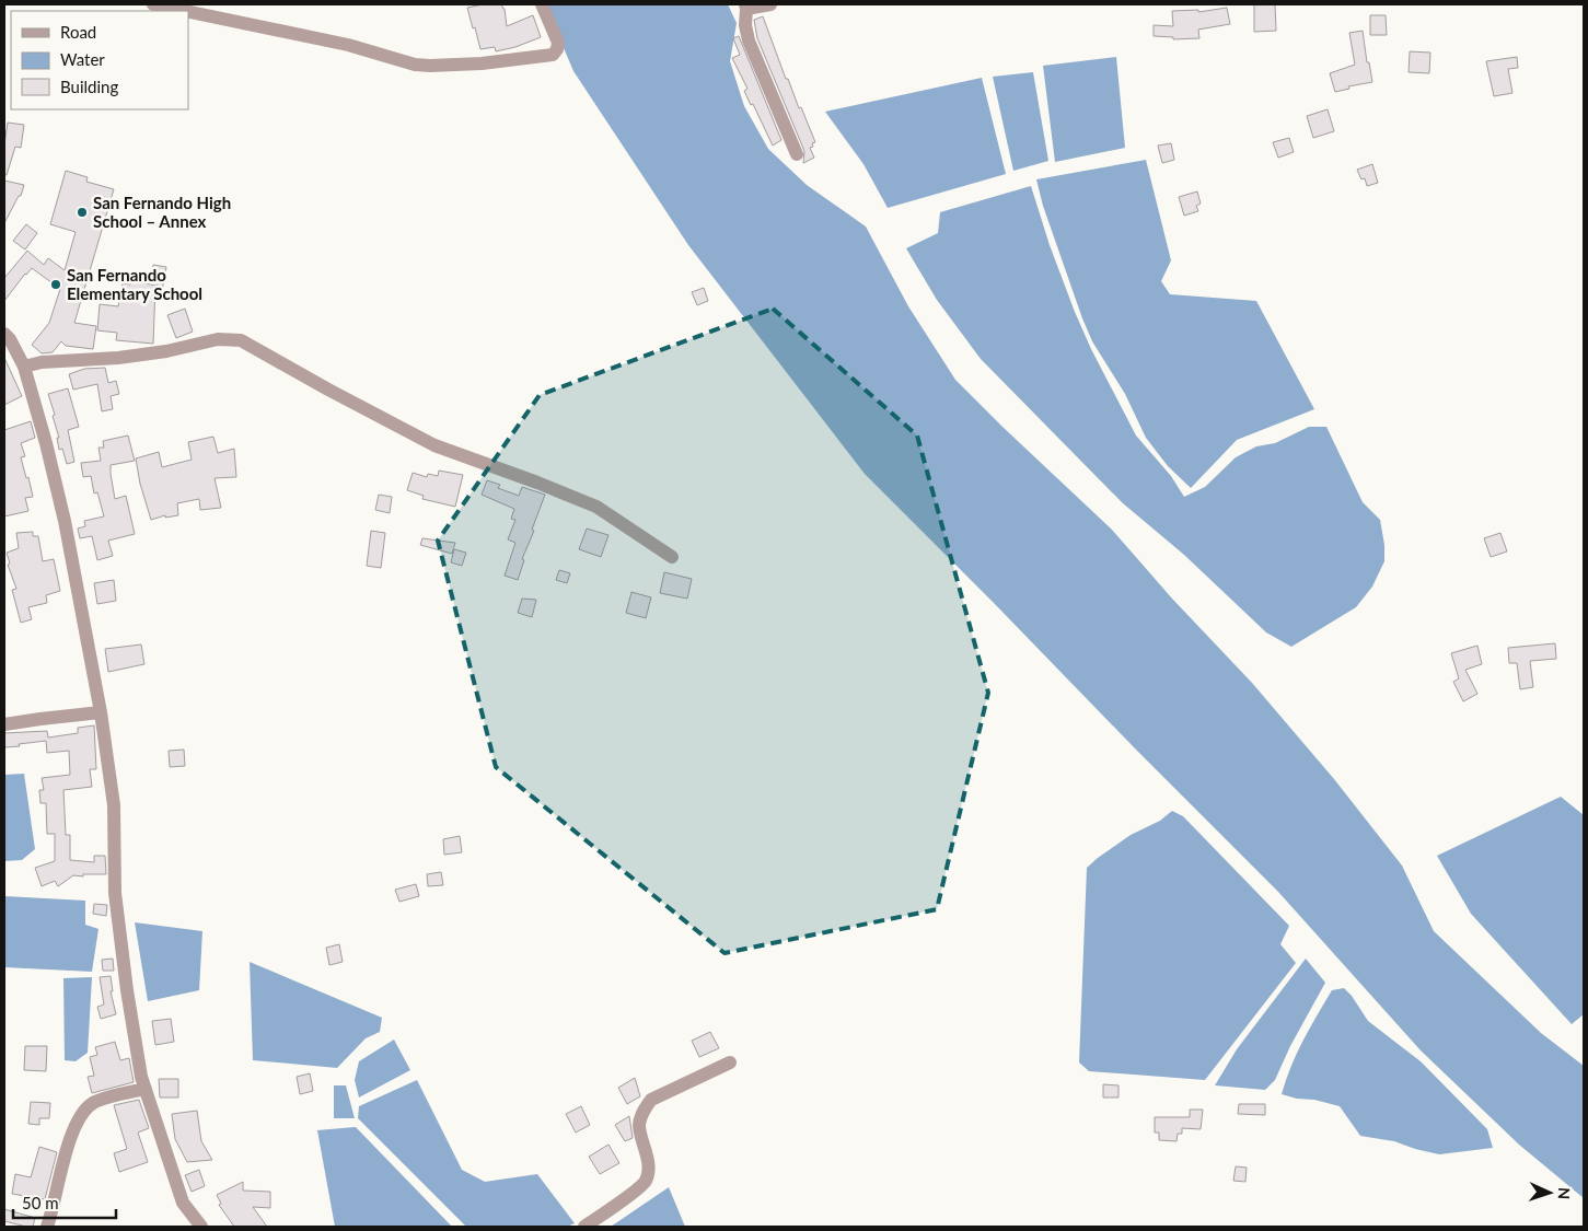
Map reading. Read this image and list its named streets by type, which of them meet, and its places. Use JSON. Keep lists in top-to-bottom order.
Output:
{
  "places": ["San Fernando High School – Annex", "San Fernando Elementary School"],
  "legend": ["Road", "Water", "Building"],
  "scale_bar": "50 m",
  "north": "right"
}
